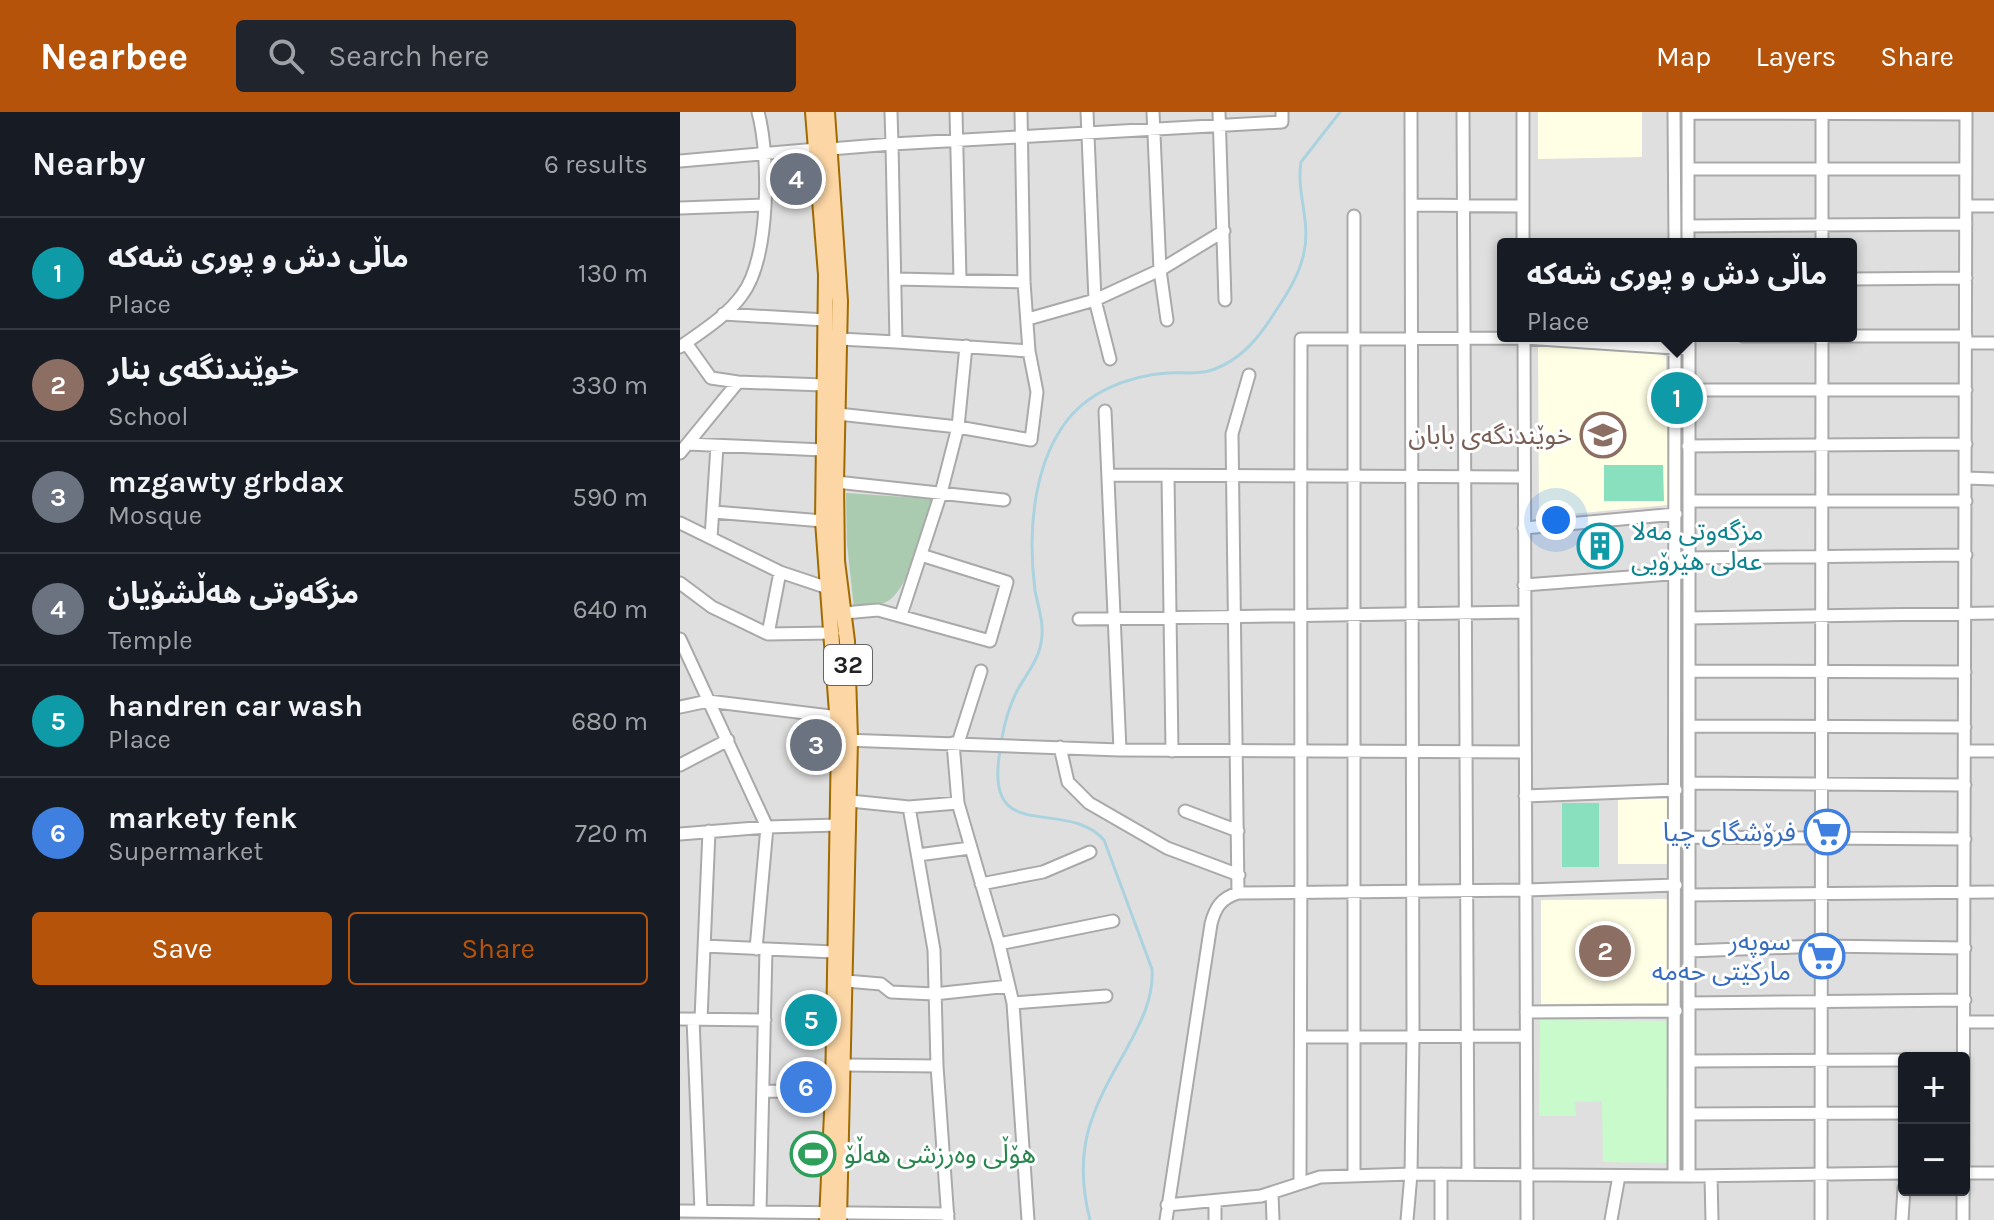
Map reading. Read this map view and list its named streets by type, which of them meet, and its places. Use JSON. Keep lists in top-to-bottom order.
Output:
{
  "streets": {
    "main road": ["32"]
  },
  "places": {
    "school or university": ["خوێندنگەی بابان"],
    "building": ["مزگەوتی مەلا عەلی هێرۆیی"],
    "supermarket": ["فرۆشگای چیا", "سوپەر مارکێتی حەمە"],
    "sports": ["ھۆڵی وەرزشی ھەڵۆ"]
  },
  "page": {
    "header": "Nearbee",
    "search": "Search here",
    "nav": ["Map", "Layers", "Share"],
    "heading": ["Nearby", "6 results"],
    "pins": [
      "4",
      "1",
      "3",
      "2",
      "5",
      "6"
    ],
    "list": [
      {
        "mark": "1",
        "name": "ماڵی دش و پوری شەکە",
        "note": "Place",
        "value": "130 m"
      },
      {
        "mark": "2",
        "name": "خوێندنگەی بنار",
        "note": "School",
        "value": "330 m"
      },
      {
        "mark": "3",
        "name": "mzgawty grbdax",
        "note": "Mosque",
        "value": "590 m"
      },
      {
        "mark": "4",
        "name": "مزگەوتی ھەڵشۆیان",
        "note": "Temple",
        "value": "640 m"
      },
      {
        "mark": "5",
        "name": "handren car wash",
        "note": "Place",
        "value": "680 m"
      },
      {
        "mark": "6",
        "name": "markety fenk",
        "note": "Supermarket",
        "value": "720 m"
      }
    ],
    "popup": ["ماڵی دش و پوری شەکە", "Place"],
    "buttons": ["Save", "Share"],
    "map_buttons": ["+", "−"]
  }
}
